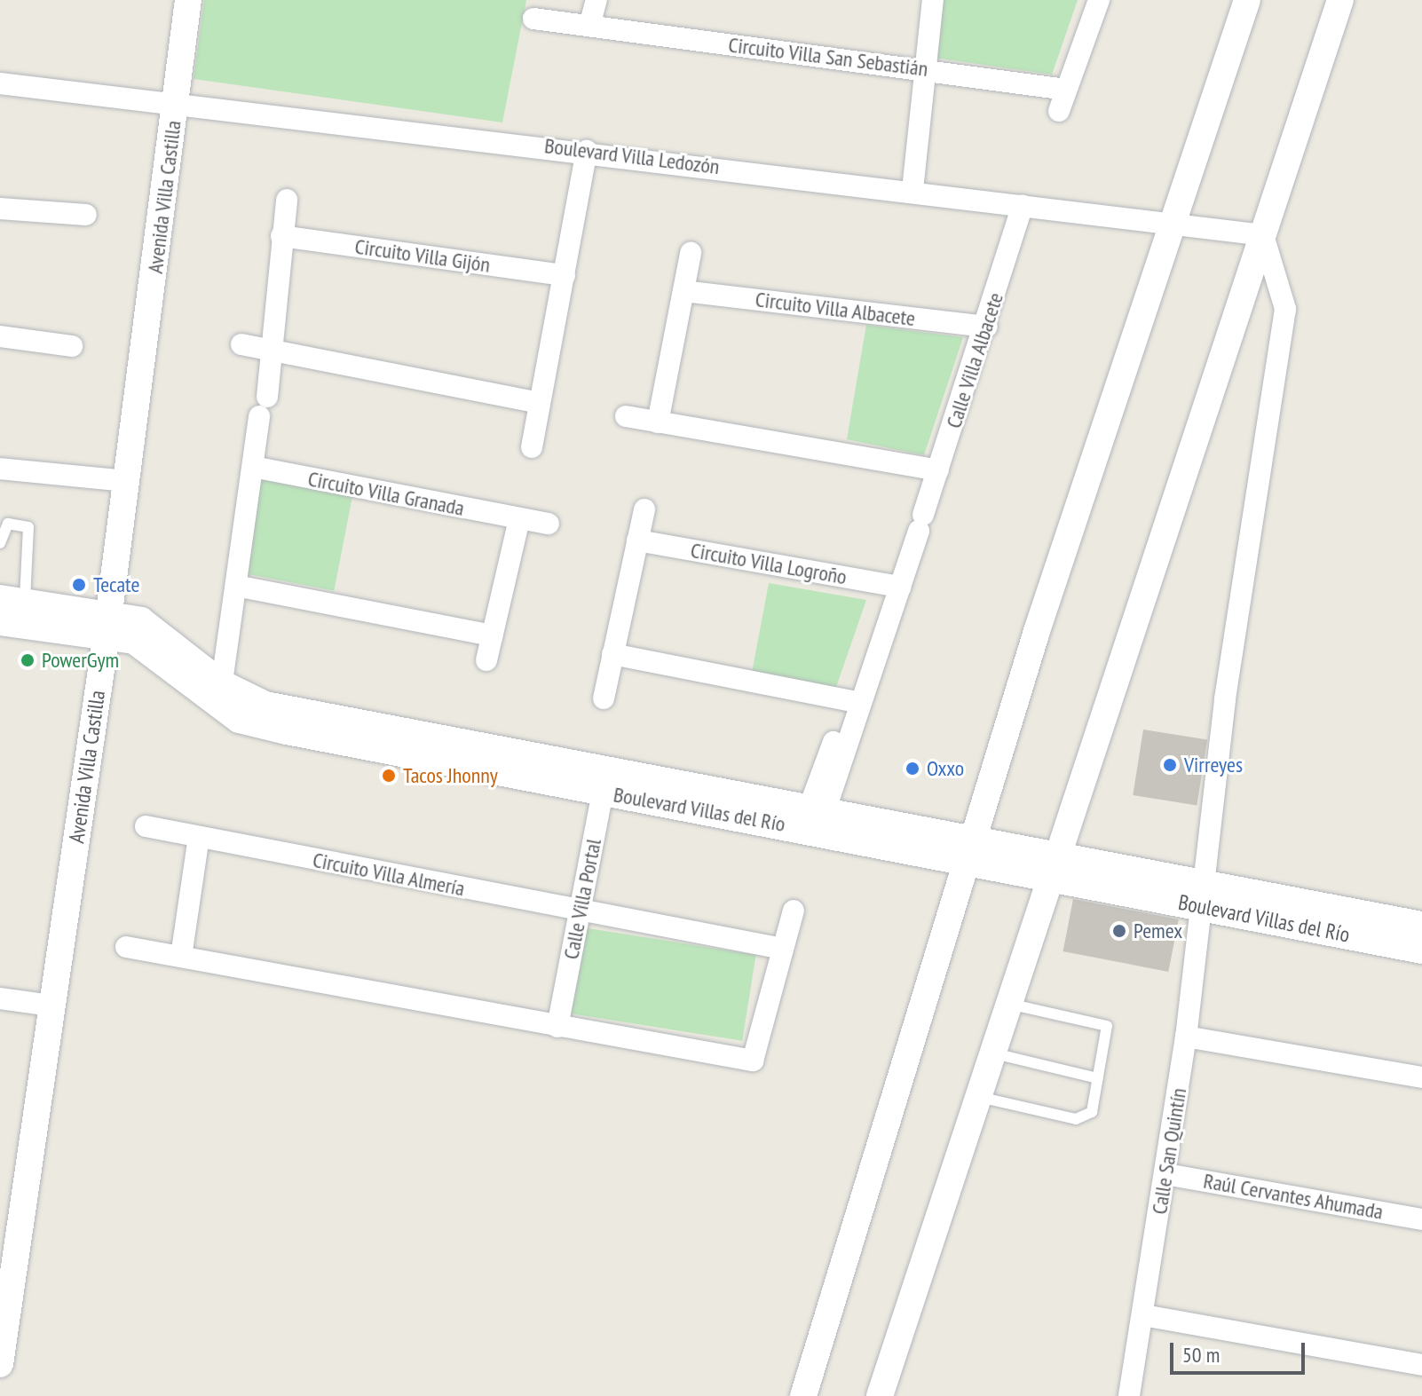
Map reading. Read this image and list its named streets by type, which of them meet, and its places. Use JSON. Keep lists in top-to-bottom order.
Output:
{
  "streets": {
    "street": [
      "Circuito Villa San Sebastián",
      "Boulevard Villa Ledozón",
      "Avenida Villa Castilla",
      "Circuito Villa Gijón",
      "Circuito Villa Albacete",
      "Calle Villa Albacete",
      "Circuito Villa Granada",
      "Circuito Villa Logroño",
      "Boulevard Villas del Río",
      "Circuito Villa Almería",
      "Calle Villa Portal",
      "Calle San Quintín",
      "Raúl Cervantes Ahumada"
    ]
  },
  "crossings": [
    ["Boulevard Villa Ledozón", "Avenida Villa Castilla"],
    ["Boulevard Villa Ledozón", "Calle Villa Albacete"],
    ["Boulevard Villa Ledozón", "Calle San Quintín"],
    ["Avenida Villa Castilla", "Boulevard Villas del Río"],
    ["Circuito Villa Albacete", "Calle Villa Albacete"],
    ["Calle Villa Albacete", "Circuito Villa Logroño"],
    ["Calle Villa Albacete", "Boulevard Villas del Río"],
    ["Boulevard Villas del Río", "Calle Villa Portal"],
    ["Boulevard Villas del Río", "Calle San Quintín"],
    ["Circuito Villa Almería", "Calle Villa Portal"],
    ["Calle San Quintín", "Raúl Cervantes Ahumada"]
  ],
  "places": [
    "Tecate",
    "PowerGym",
    "Virreyes",
    "Oxxo",
    "Tacos Jhonny",
    "Pemex"
  ],
  "scale_bar": "50 m"
}
